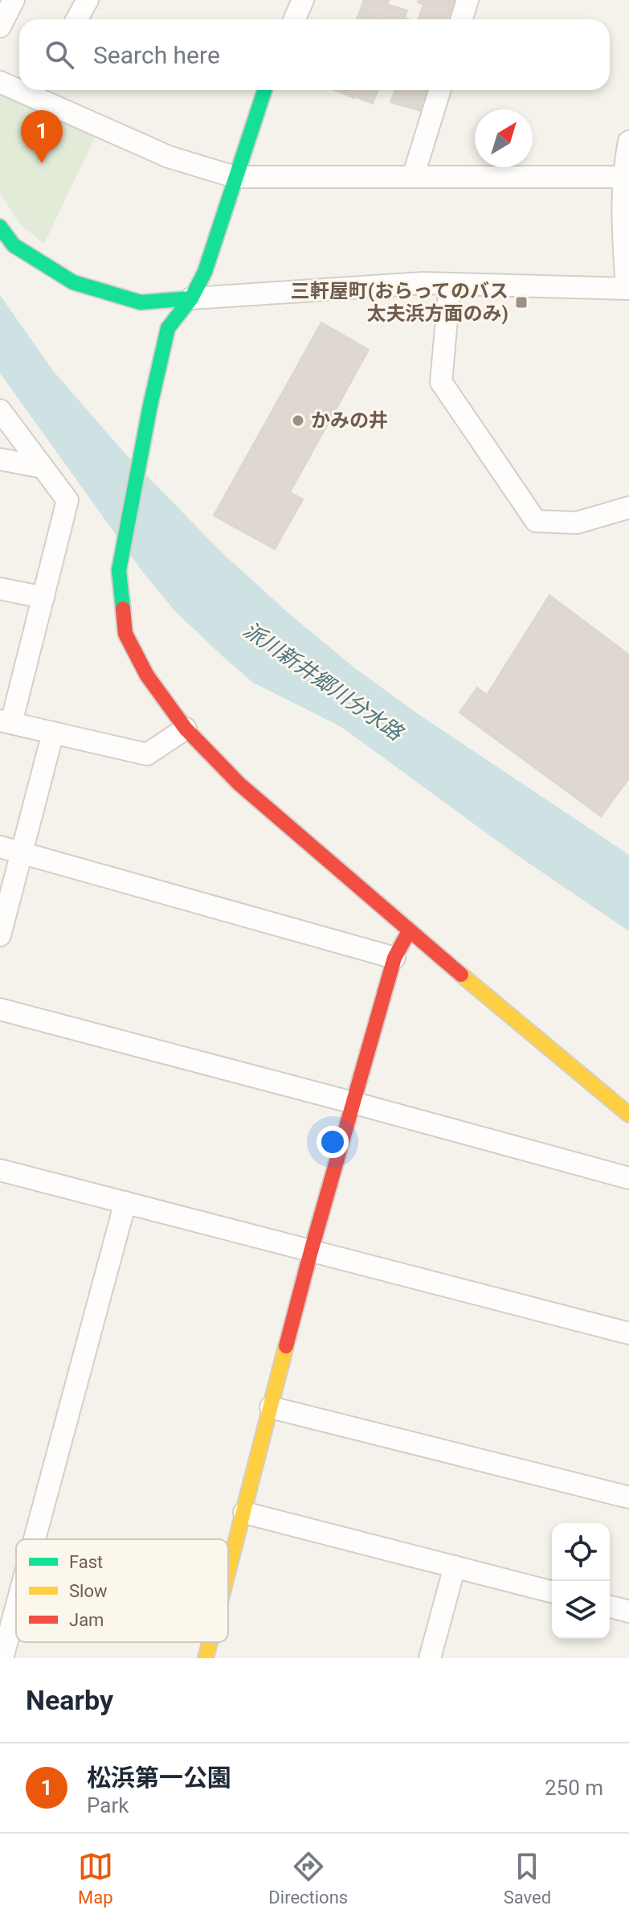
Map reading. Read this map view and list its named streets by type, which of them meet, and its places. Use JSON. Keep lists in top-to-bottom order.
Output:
{
  "water": ["派川新井郷川分水路"],
  "places": {
    "transit": ["三軒屋町(おらってのバス 太夫浜方面のみ)"],
    "other": ["かみの井"]
  },
  "legend": ["Fast", "Slow", "Jam"],
  "north": "top right",
  "page": {
    "search": "Search here",
    "pins": "1",
    "heading": "Nearby",
    "list": [
      {
        "mark": "1",
        "name": "松浜第一公園",
        "note": "Park",
        "value": "250 m"
      }
    ],
    "nav": ["Map", "Directions", "Saved"]
  }
}
